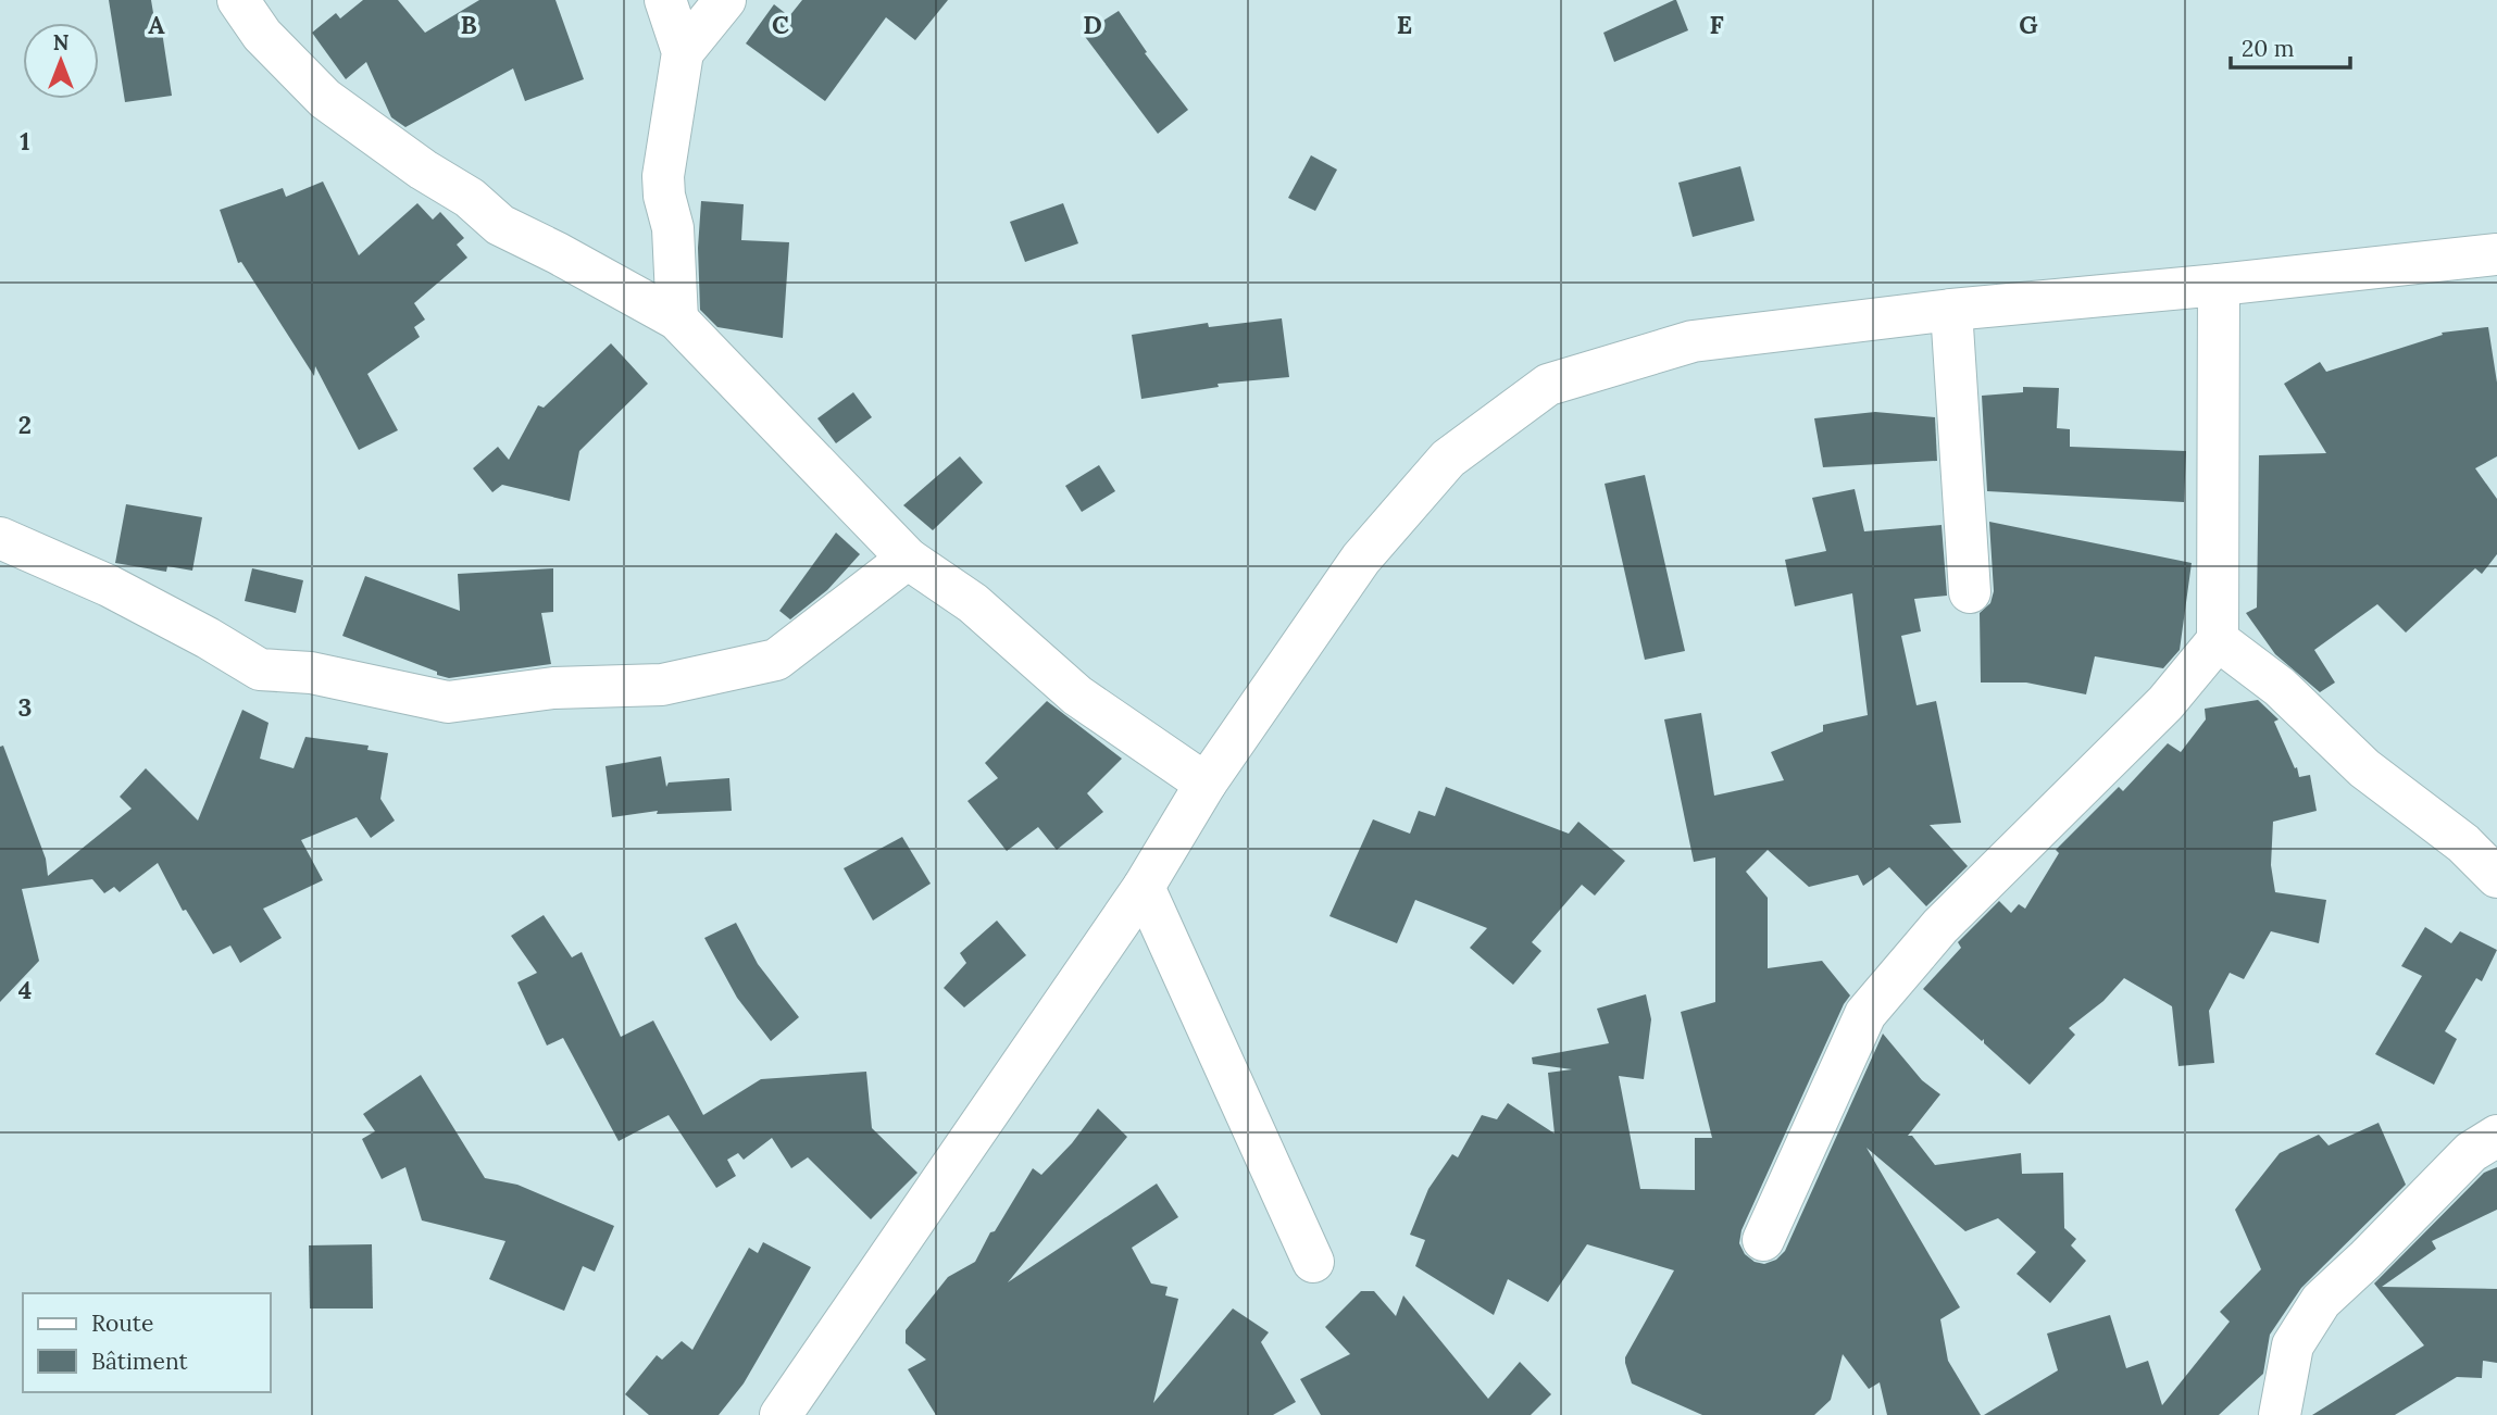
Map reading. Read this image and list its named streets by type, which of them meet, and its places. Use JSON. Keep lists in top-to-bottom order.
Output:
{
  "legend": ["Route", "Bâtiment"],
  "scale_bar": "20 m",
  "north": "top",
  "grid": {
    "columns": [
      "A",
      "B",
      "C",
      "D",
      "E",
      "F",
      "G"
    ],
    "rows": [
      "1",
      "2",
      "3",
      "4"
    ]
  }
}
